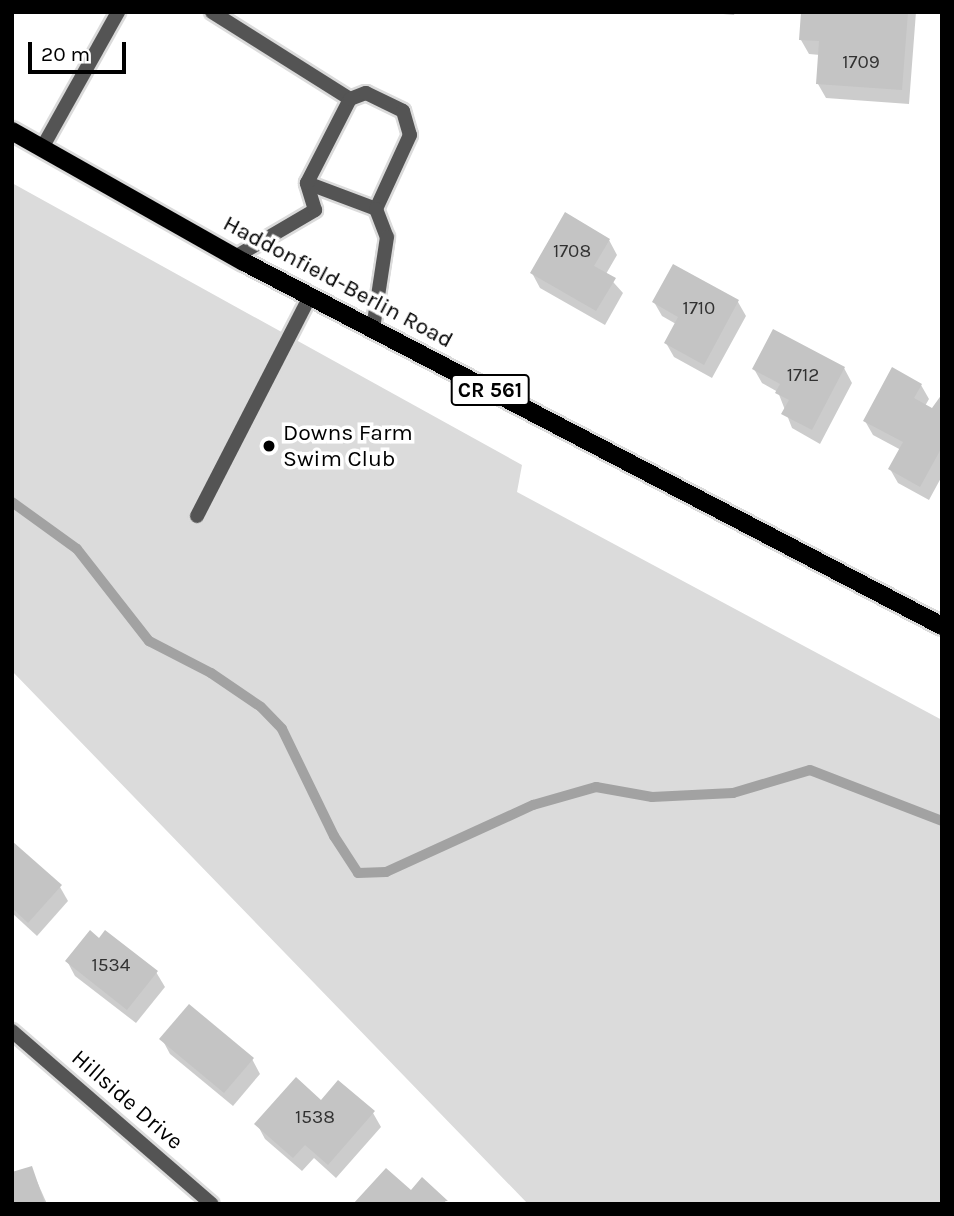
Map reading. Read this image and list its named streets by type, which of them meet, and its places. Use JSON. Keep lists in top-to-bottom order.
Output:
{
  "streets": {
    "main road": ["Haddonfield-Berlin Road", "CR 561"],
    "street": ["Hillside Drive"]
  },
  "places": ["Downs Farm Swim Club"],
  "house_numbers": [
    "1709",
    "1708",
    "1710",
    "1712",
    "1534",
    "1538"
  ],
  "scale_bar": "20 m"
}
